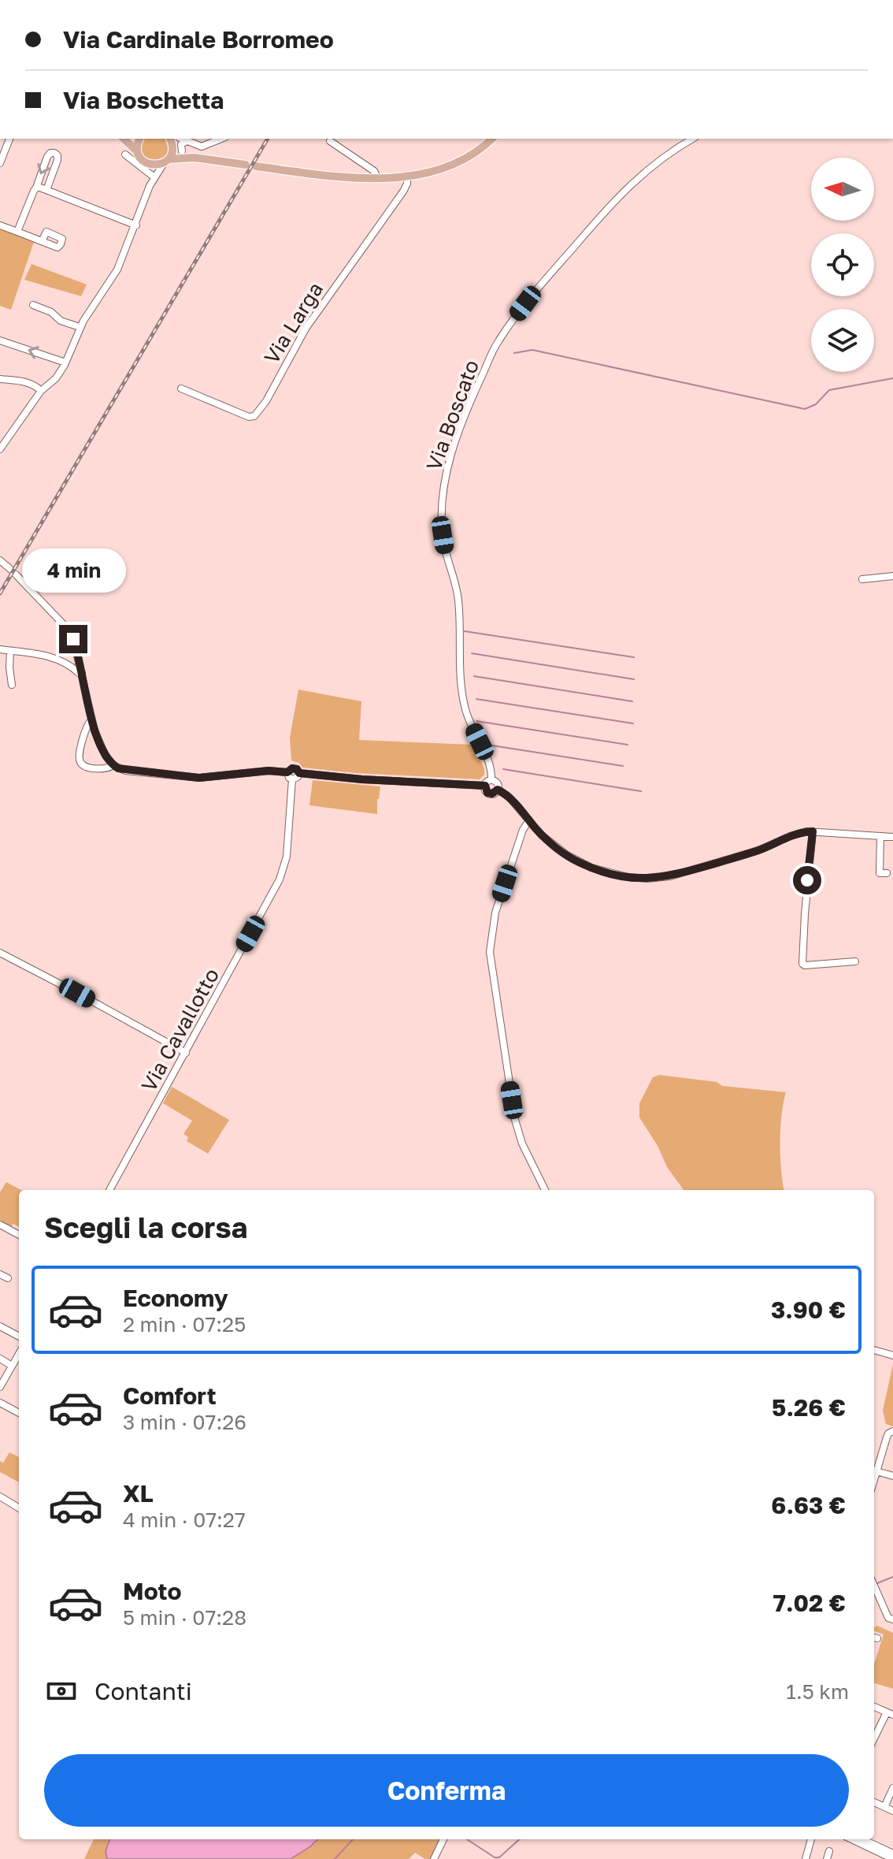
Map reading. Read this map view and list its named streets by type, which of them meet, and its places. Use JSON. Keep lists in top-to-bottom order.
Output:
{
  "streets": {
    "street": ["Via Larga", "Via Boscato", "Via Cavallotto"]
  },
  "north": "left",
  "page": {
    "banner": ["Via Cardinale Borromeo", "Via Boschetta"],
    "bubble": "4 min",
    "heading": "Scegli la corsa",
    "list": [
      {
        "name": "Economy",
        "note": "2 min · 07:25",
        "value": "3.90 €"
      },
      {
        "name": "Comfort",
        "note": "3 min · 07:26",
        "value": "5.26 €"
      },
      {
        "name": "XL",
        "note": "4 min · 07:27",
        "value": "6.63 €"
      },
      {
        "name": "Moto",
        "note": "5 min · 07:28",
        "value": "7.02 €"
      }
    ],
    "pay": ["Contanti", "1.5 km"],
    "buttons": "Conferma"
  }
}
